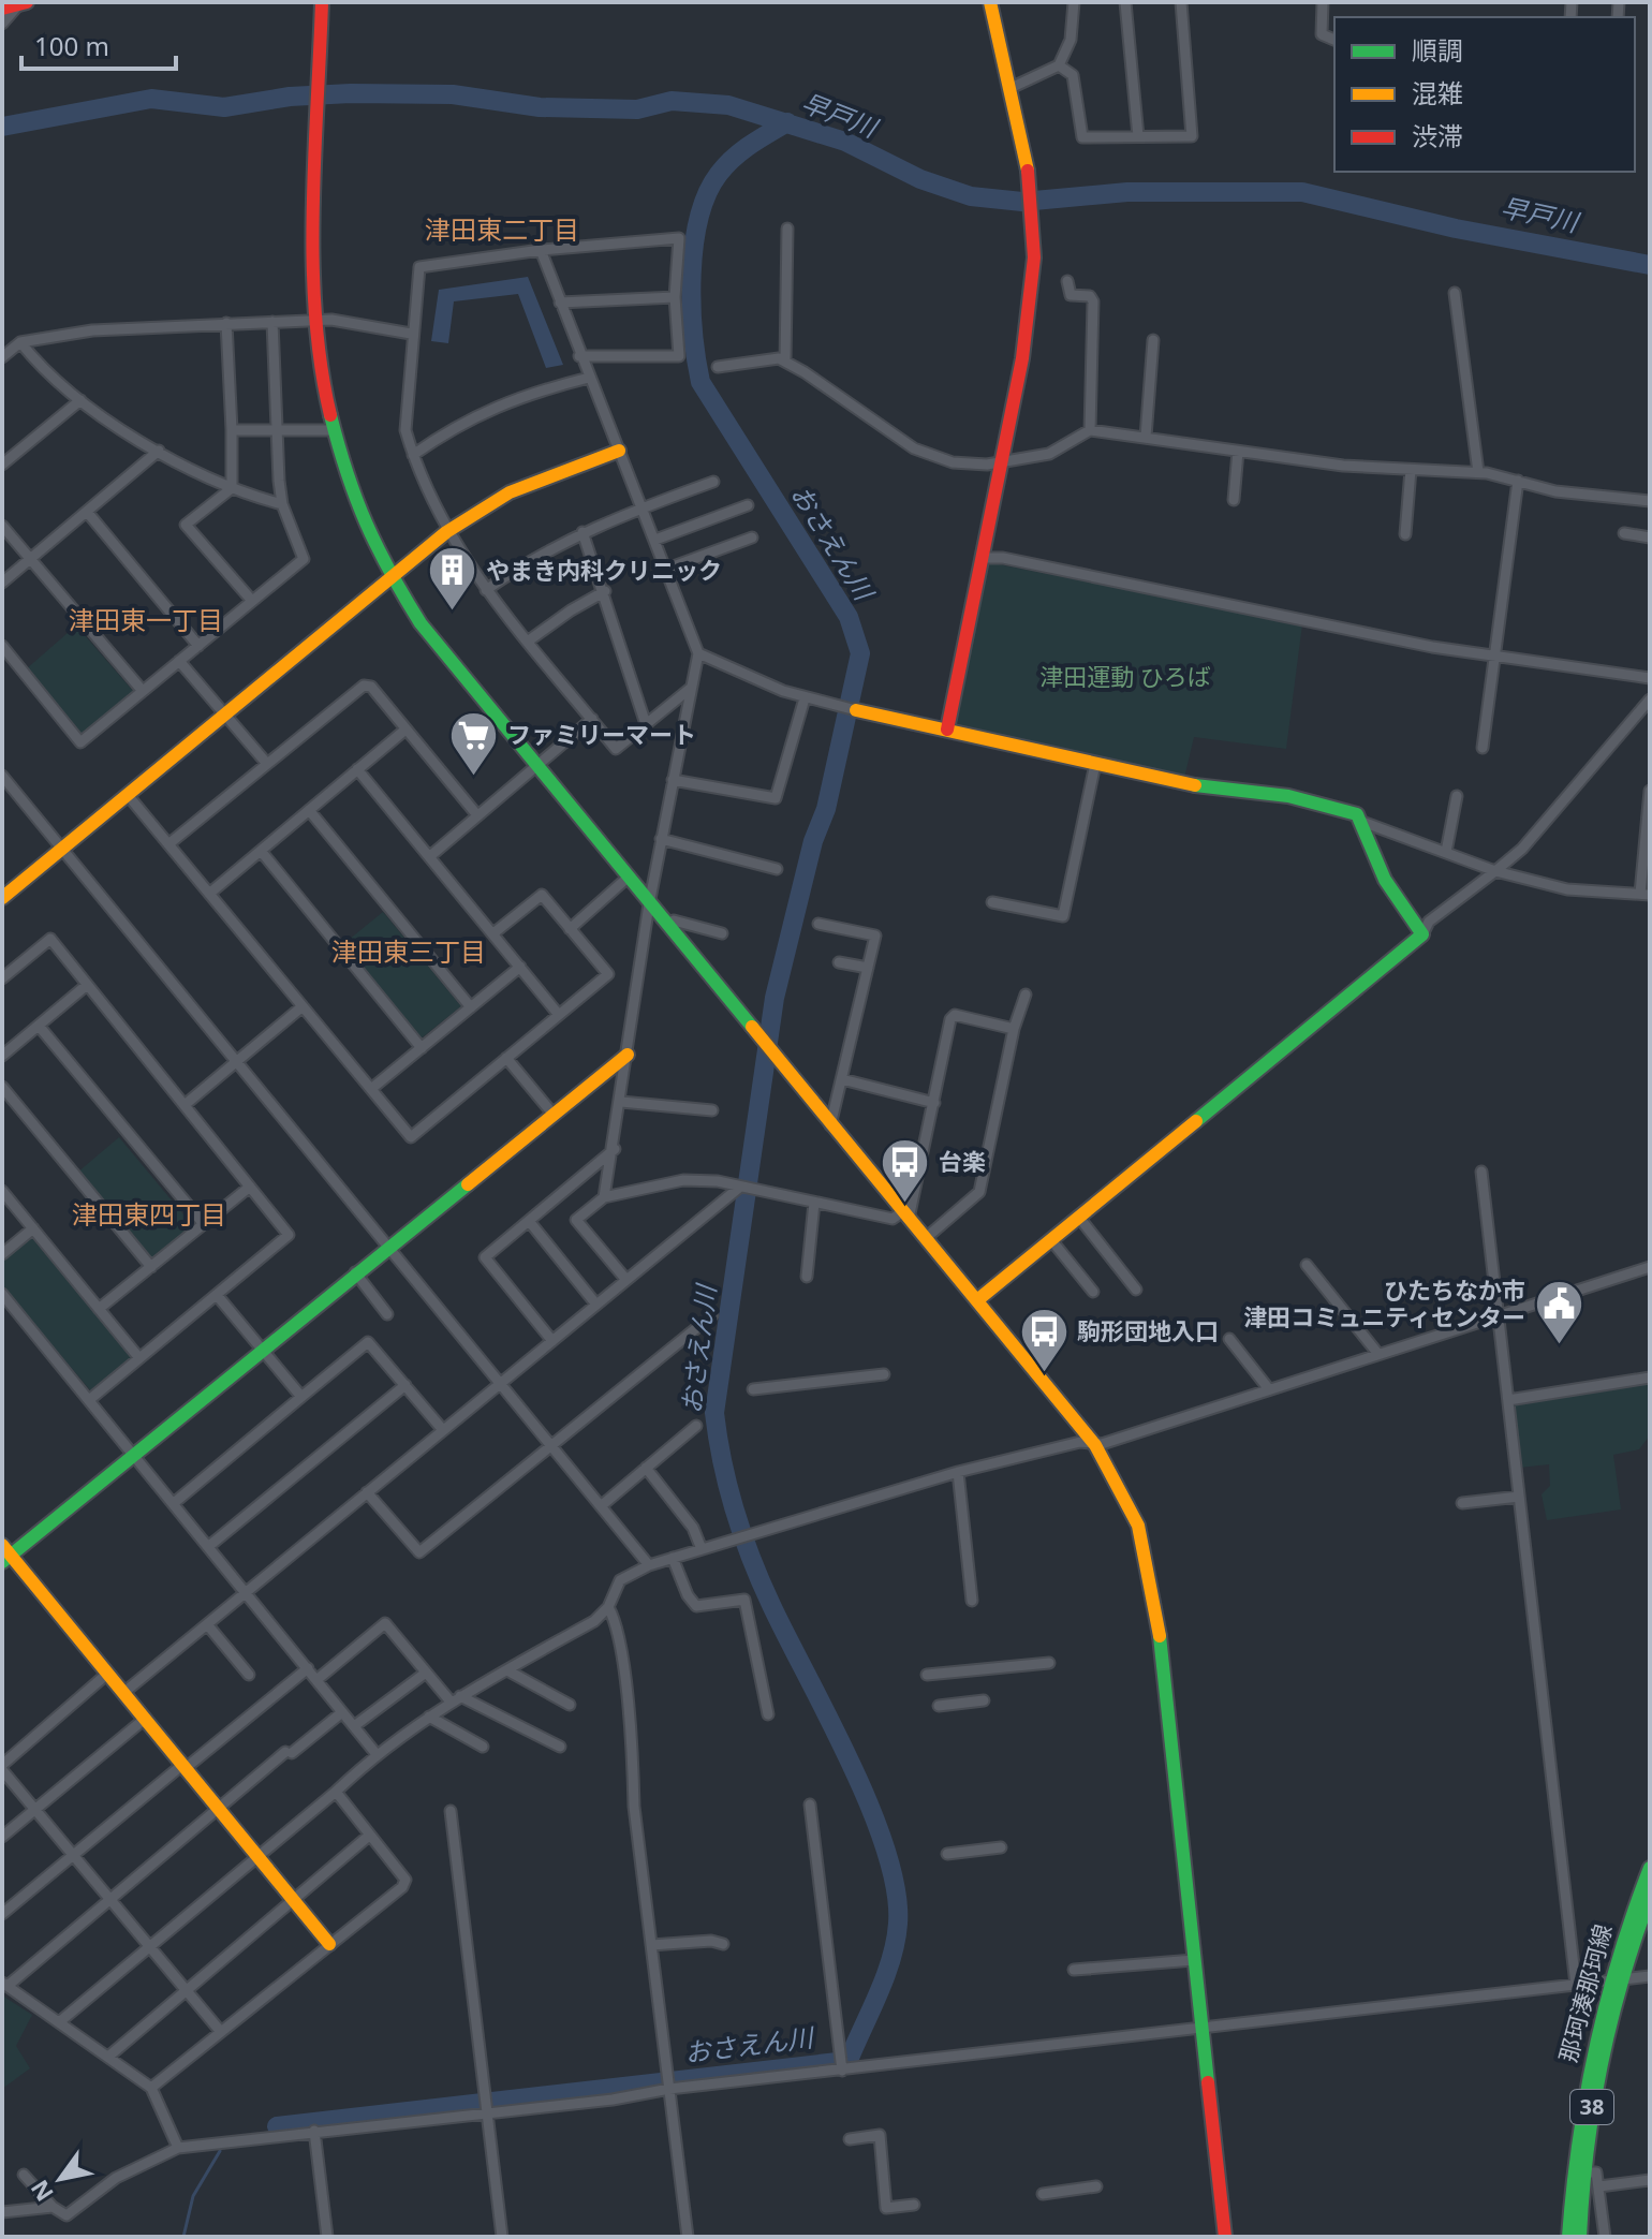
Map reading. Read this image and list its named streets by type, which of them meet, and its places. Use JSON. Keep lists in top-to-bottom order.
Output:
{
  "streets": {
    "main road": ["那珂湊那珂線", "38"]
  },
  "districts": [
    "津田東二丁目",
    "津田東一丁目",
    "津田東三丁目",
    "津田東四丁目"
  ],
  "water": ["早戸川", "おさえん川"],
  "parks": ["津田運動 ひろば"],
  "places": {
    "building": ["やまき内科クリニック"],
    "supermarket": ["ファミリーマート"],
    "bus stop": ["台楽", "駒形団地入口"],
    "public building": ["ひたちなか市 津田コミュニティセンター"]
  },
  "legend": ["順調", "混雑", "渋滞"],
  "scale_bar": "100 m",
  "north": "bottom left"
}
